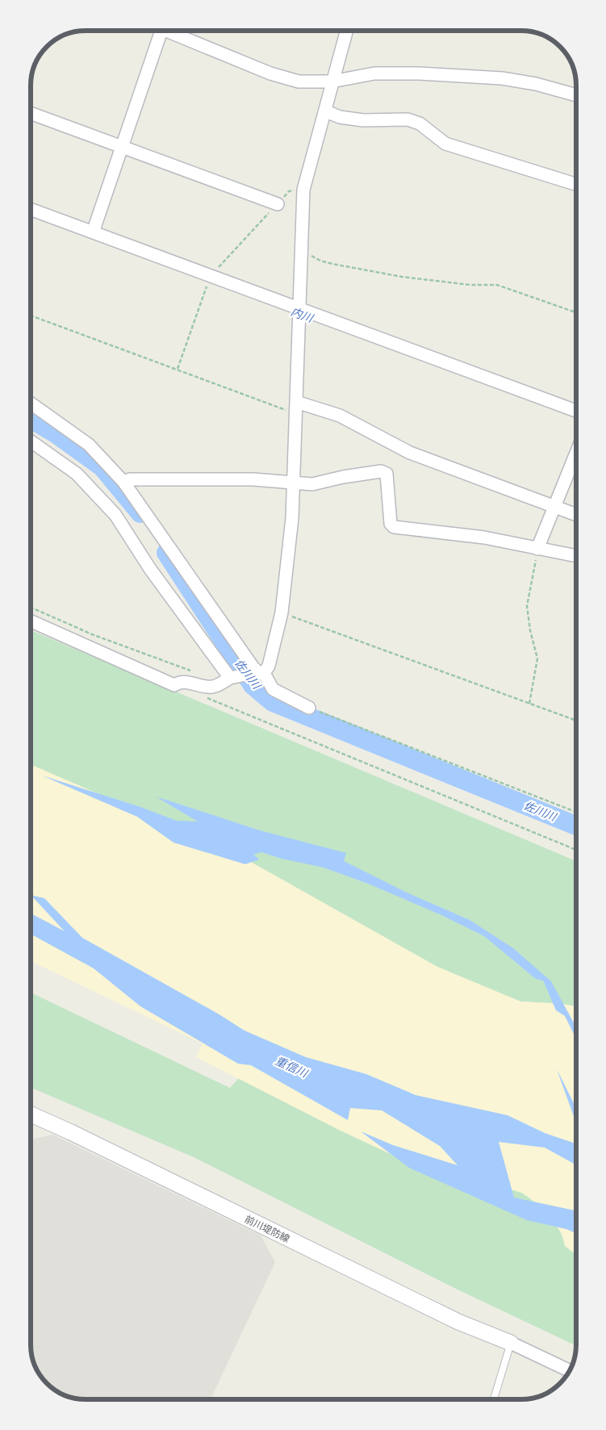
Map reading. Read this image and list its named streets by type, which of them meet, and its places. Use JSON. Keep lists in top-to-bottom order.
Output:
{
  "streets": {
    "street": ["前川堤防線"]
  },
  "water": ["内川", "佐川川", "重信川"]
}
